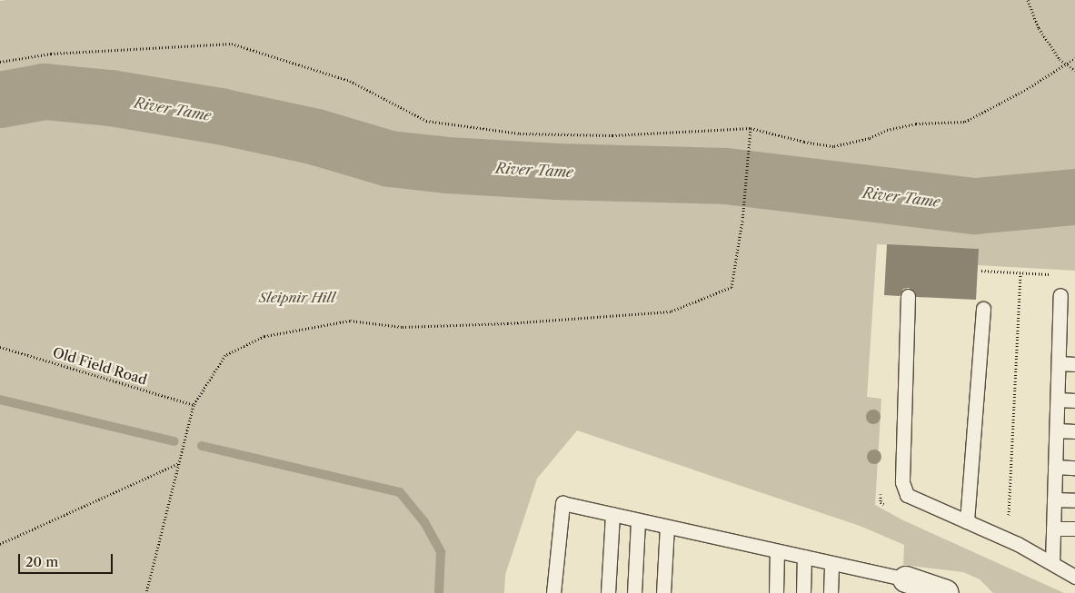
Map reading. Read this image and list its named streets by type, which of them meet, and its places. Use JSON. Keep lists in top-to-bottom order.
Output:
{
  "streets": {
    "path": ["Old Field Road"]
  },
  "water": ["River Tame"],
  "parks": ["Sleipnir Hill"],
  "scale_bar": "20 m"
}
